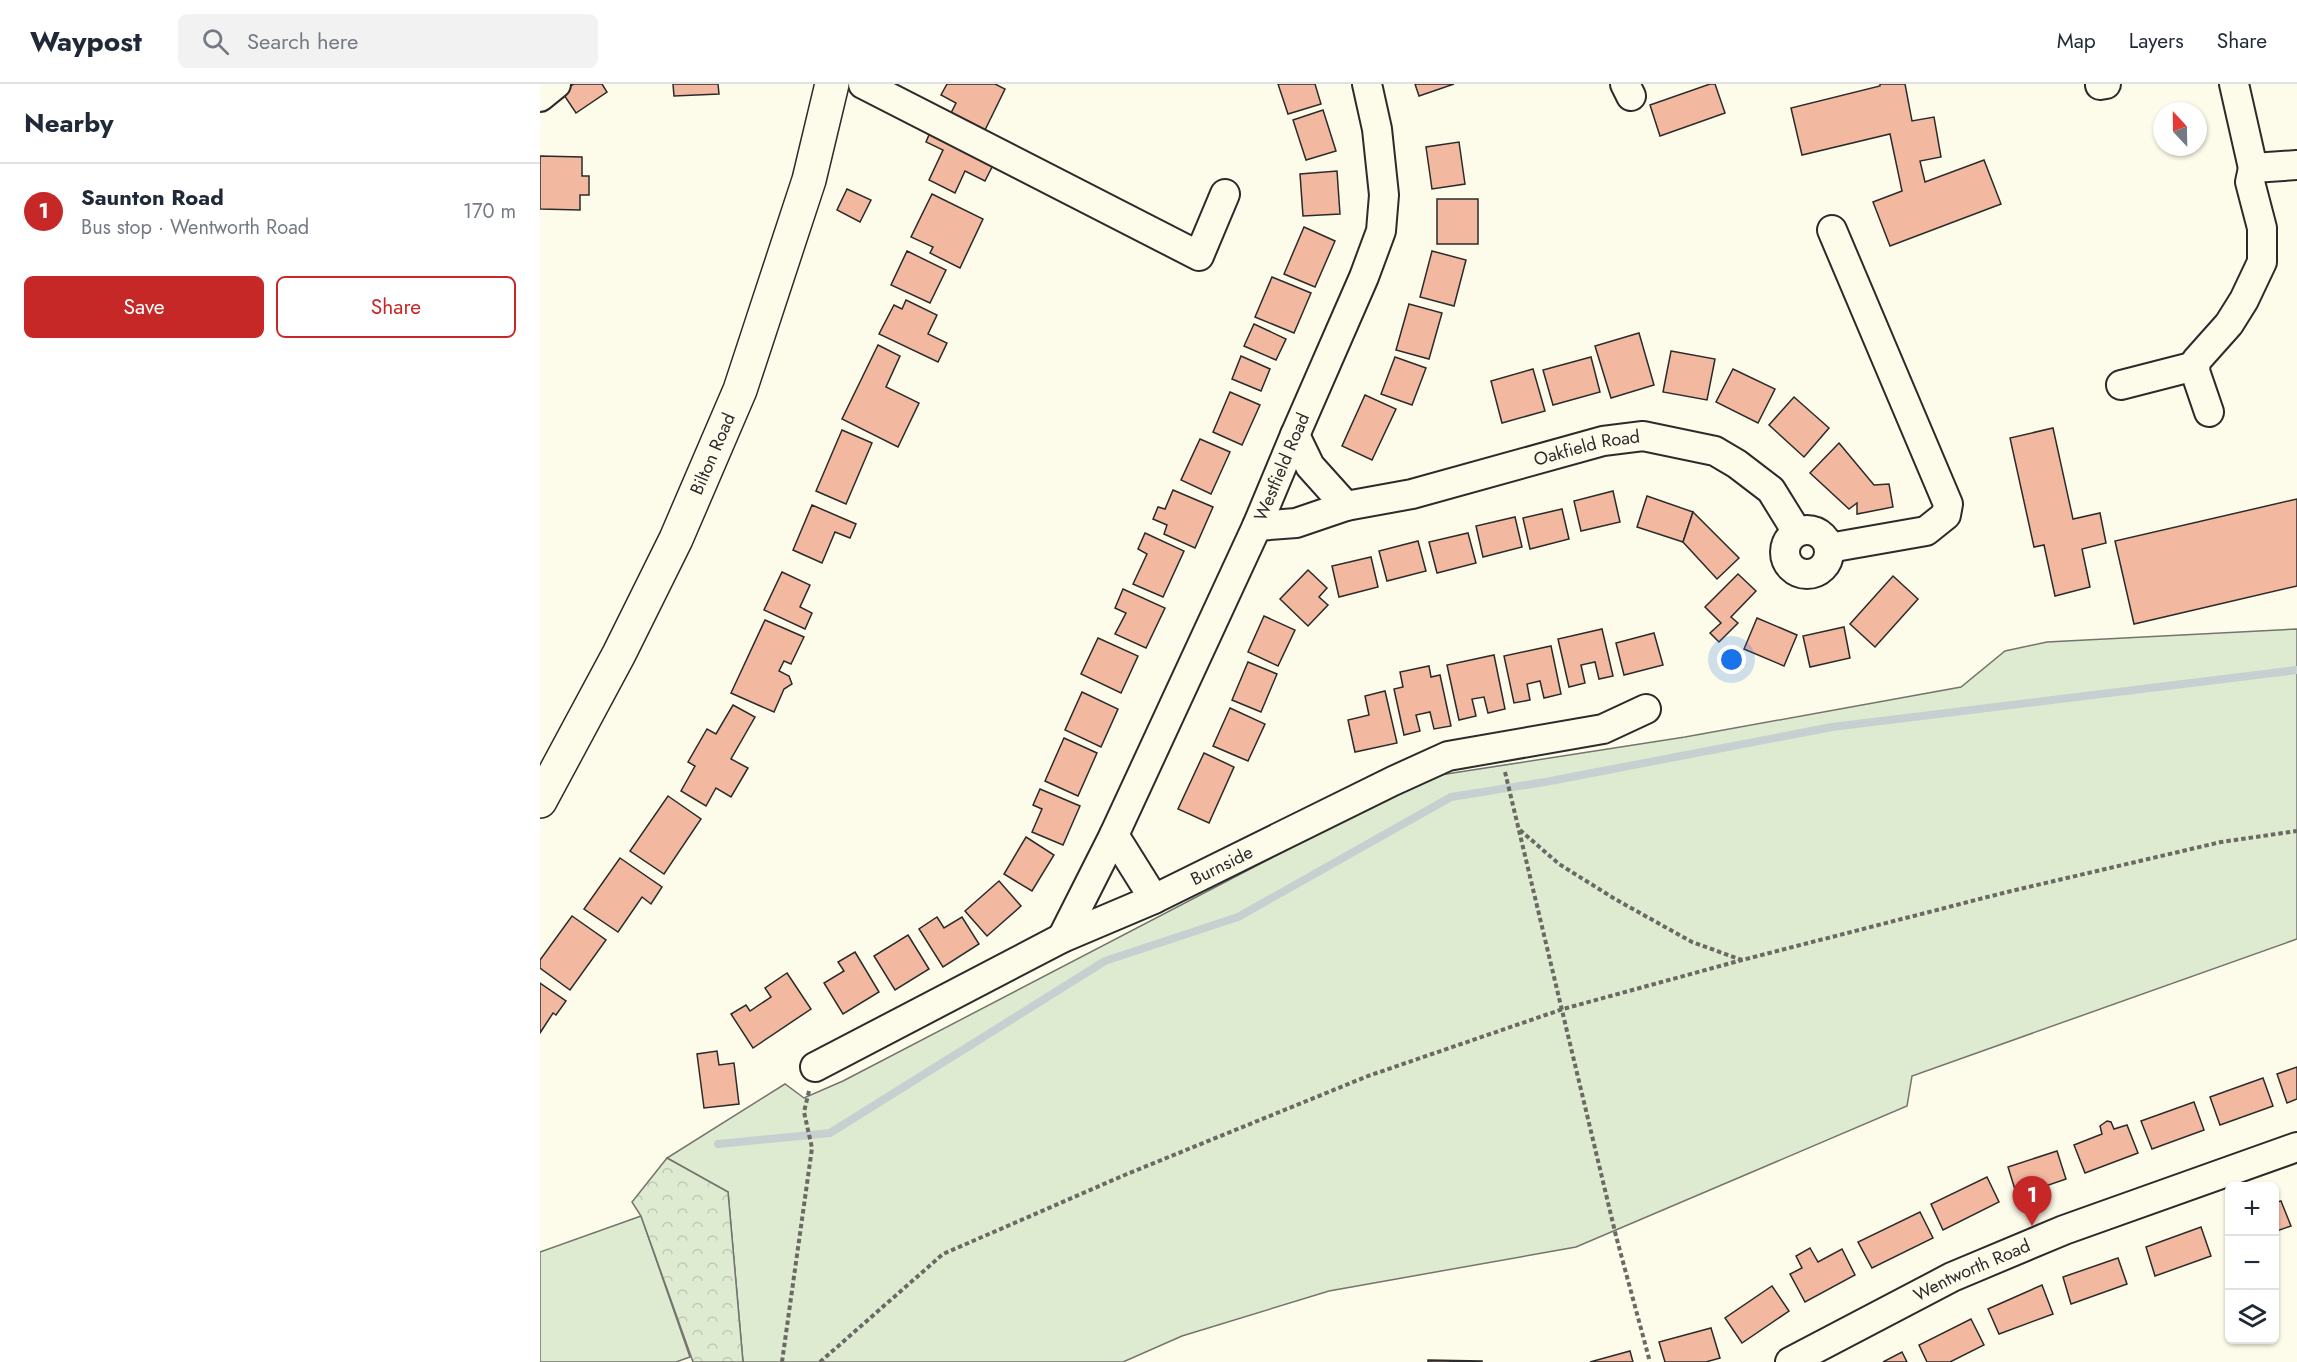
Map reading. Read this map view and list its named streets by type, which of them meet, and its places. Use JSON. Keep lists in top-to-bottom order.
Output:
{
  "streets": {
    "main road": ["Bilton Road"],
    "street": [
      "Oakfield Road",
      "Westfield Road",
      "Burnside",
      "Wentworth Road"
    ]
  },
  "crossings": [
    ["Oakfield Road", "Westfield Road"],
    ["Westfield Road", "Burnside"]
  ],
  "north": "top",
  "page": {
    "header": "Waypost",
    "search": "Search here",
    "nav": ["Map", "Layers", "Share"],
    "heading": "Nearby",
    "list": [
      {
        "mark": "1",
        "name": "Saunton Road",
        "note": "Bus stop · Wentworth Road",
        "value": "170 m"
      }
    ],
    "buttons": ["Save", "Share"],
    "pins": "1",
    "map_buttons": ["+", "−"]
  }
}
